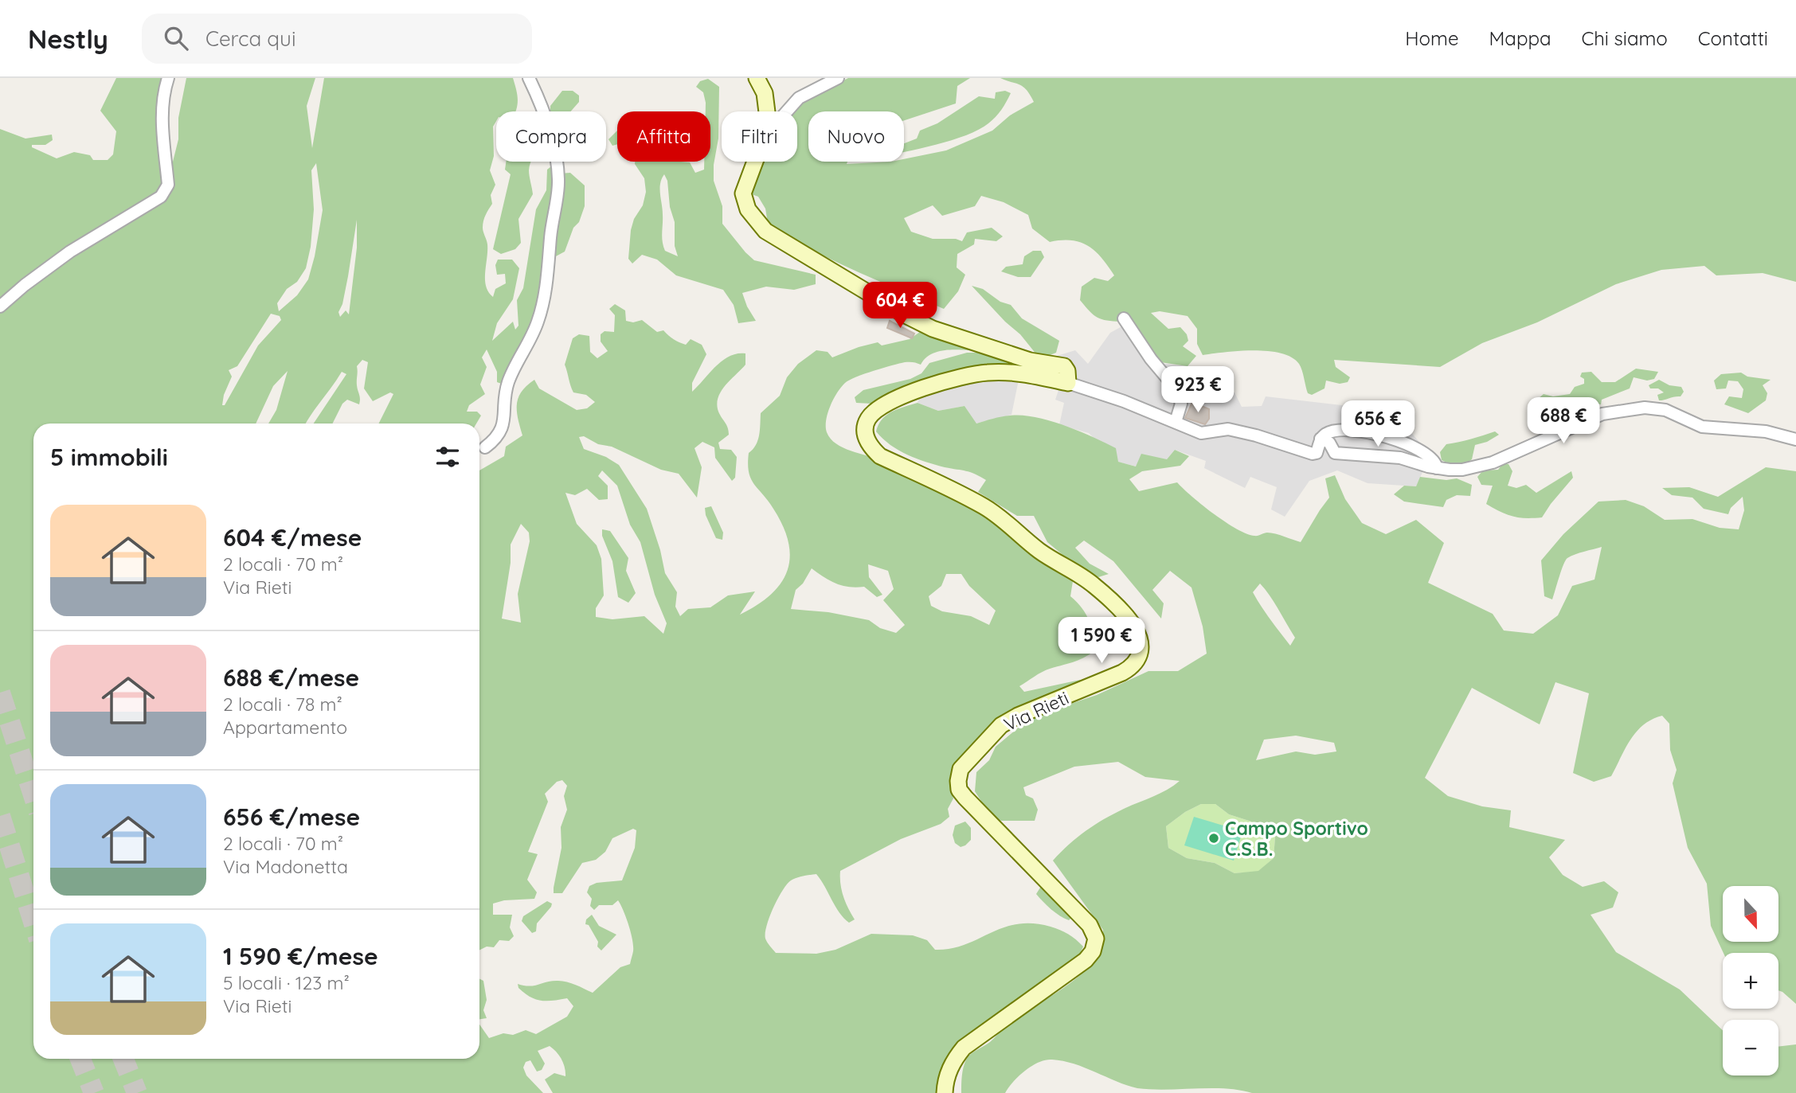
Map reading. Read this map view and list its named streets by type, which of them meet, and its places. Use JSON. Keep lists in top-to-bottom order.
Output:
{
  "streets": {
    "street": ["Via Rieti"]
  },
  "places": ["Campo Sportivo C.S.B."],
  "north": "bottom",
  "page": {
    "header": "Nestly",
    "search": "Cerca qui",
    "nav": [
      "Home",
      "Mappa",
      "Chi siamo",
      "Contatti"
    ],
    "chip": [
      "Compra",
      "Affitta",
      "Filtri",
      "Nuovo"
    ],
    "price": [
      "604 €",
      "923 €",
      "688 €",
      "656 €",
      "1 590 €"
    ],
    "heading": "5 immobili",
    "list": [
      {
        "name": "604 €/mese",
        "note": "2 locali · 70 m² · Via Rieti"
      },
      {
        "name": "688 €/mese",
        "note": "2 locali · 78 m² · Appartamento"
      },
      {
        "name": "656 €/mese",
        "note": "2 locali · 70 m² · Via Madonetta"
      },
      {
        "name": "1 590 €/mese",
        "note": "5 locali · 123 m² · Via Rieti"
      }
    ],
    "map_buttons": ["+", "−"]
  }
}
